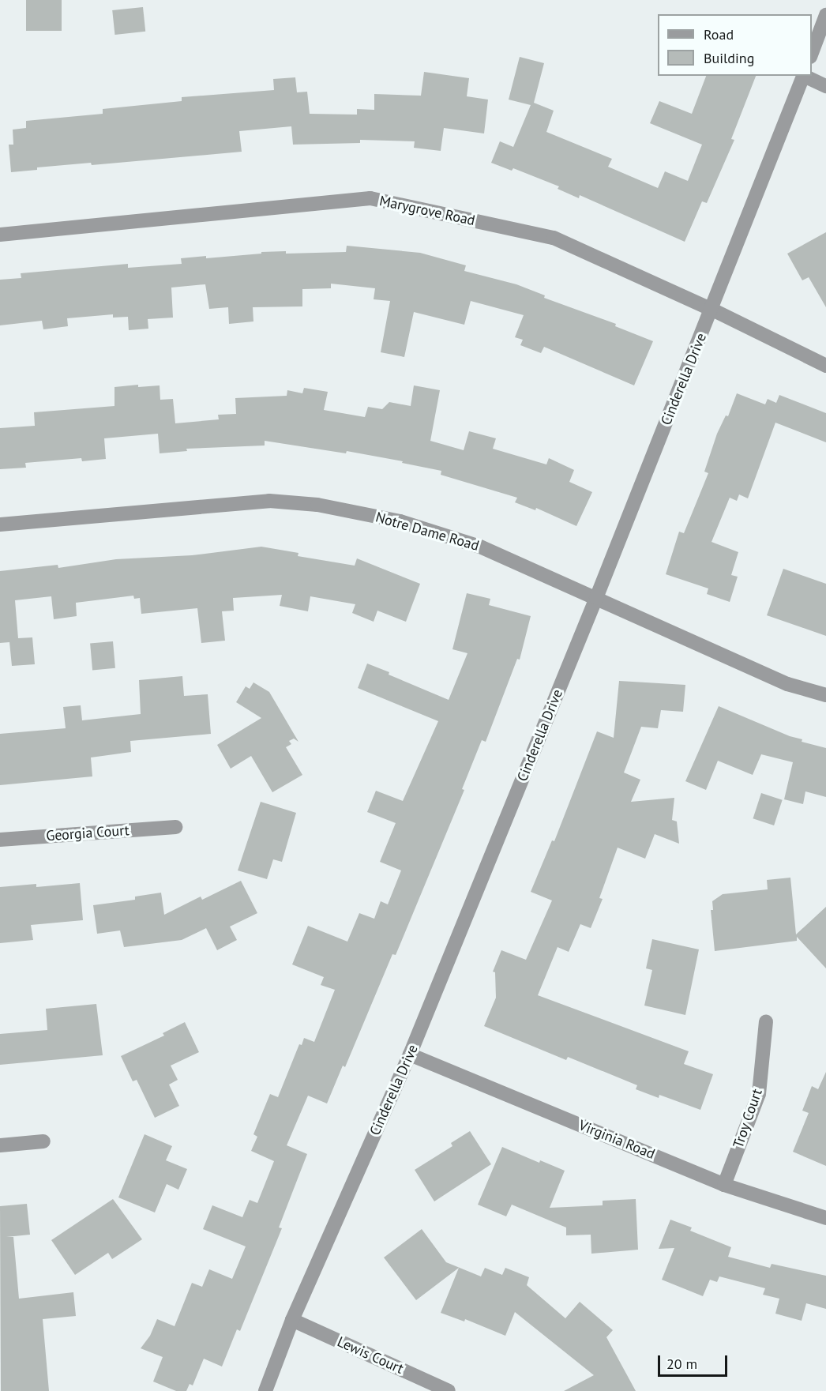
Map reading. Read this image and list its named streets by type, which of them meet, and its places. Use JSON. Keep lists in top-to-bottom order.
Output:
{
  "streets": {
    "street": [
      "Marygrove Road",
      "Cinderella Drive",
      "Notre Dame Road",
      "Georgia Court",
      "Troy Court",
      "Virginia Road",
      "Lewis Court"
    ]
  },
  "crossings": [
    ["Marygrove Road", "Cinderella Drive"],
    ["Cinderella Drive", "Notre Dame Road"],
    ["Cinderella Drive", "Virginia Road"],
    ["Cinderella Drive", "Lewis Court"],
    ["Troy Court", "Virginia Road"]
  ],
  "legend": ["Road", "Building"],
  "scale_bar": "20 m"
}
